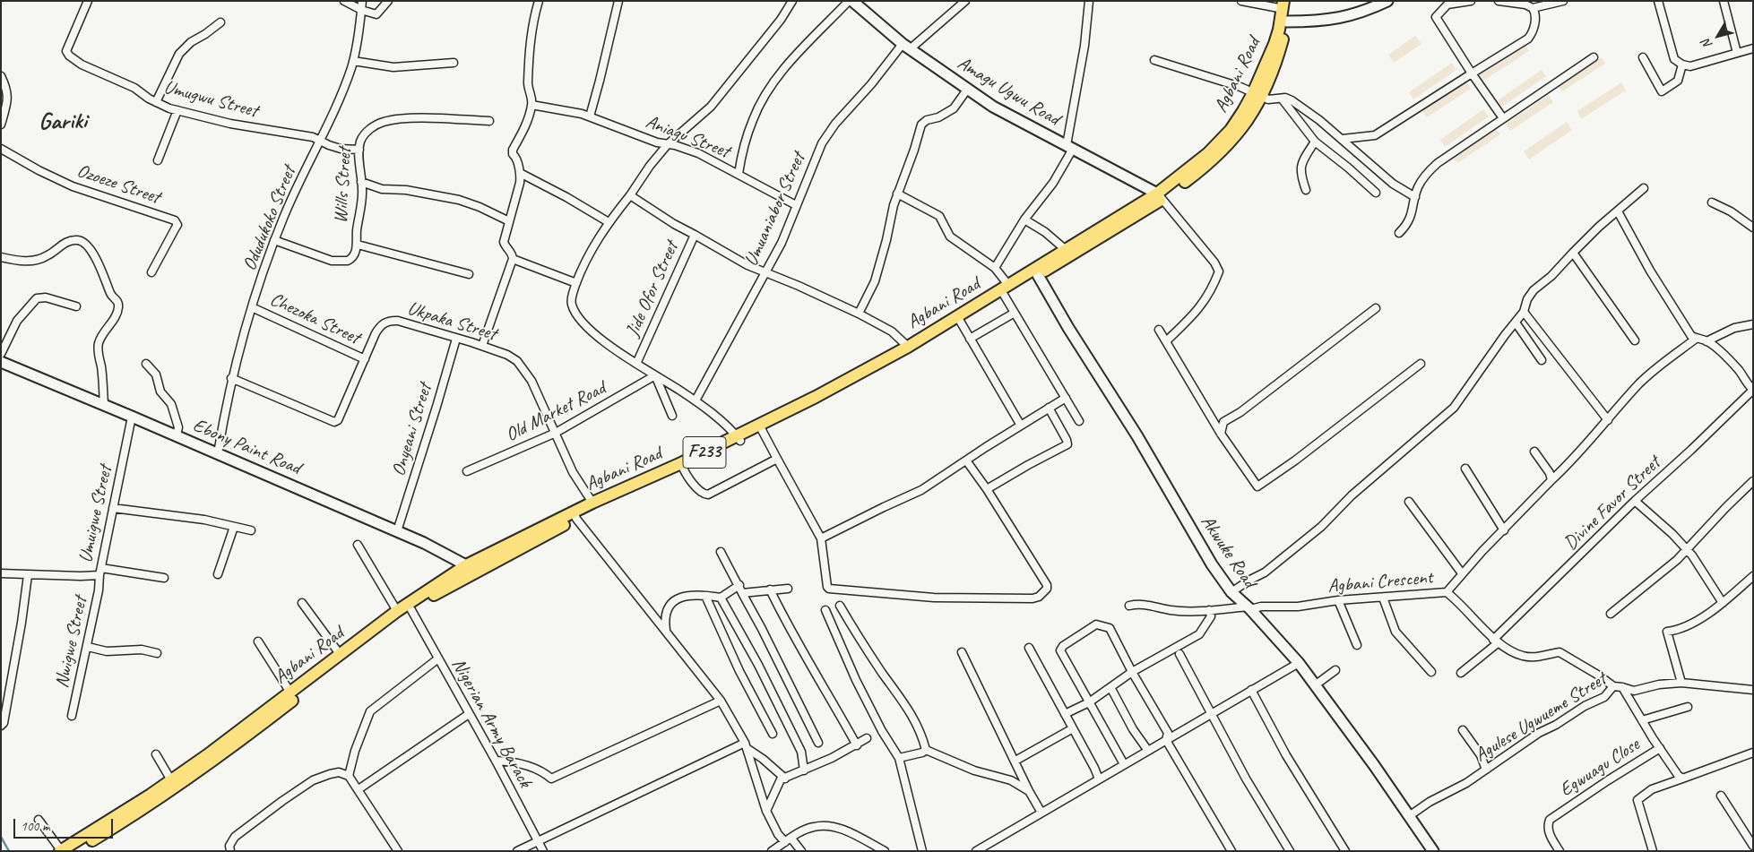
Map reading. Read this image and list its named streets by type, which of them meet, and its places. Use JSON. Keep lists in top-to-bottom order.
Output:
{
  "streets": {
    "main road": ["Agbani Road", "F233"],
    "street": [
      "Amagu Ugwu Road",
      "Umugwu Street",
      "Aniagu Street",
      "Ozoeze Street",
      "Wills Street",
      "Umuaniabor Street",
      "Odudukoko Street",
      "Jide Ofor Street",
      "Chezoka Street",
      "Ukpaka Street",
      "Old Market Road",
      "Onyeani Street",
      "Ebony Paint Road",
      "Divine Favor Street",
      "Umuigwe Street",
      "Akwuke Road",
      "Agbani Crescent",
      "Nwigwe Street",
      "Agulese Ugwueme Street",
      "Nigerian Army Barack",
      "Egwuagu Close"
    ]
  },
  "crossings": [
    ["Agbani Road", "Amagu Ugwu Road"],
    ["Agbani Road", "Jide Ofor Street"],
    ["Agbani Road", "Ukpaka Street"],
    ["Agbani Road", "Ebony Paint Road"],
    ["Agbani Road", "Akwuke Road"],
    ["Agbani Road", "Nigerian Army Barack"],
    ["Amagu Ugwu Road", "Umuaniabor Street"],
    ["Umugwu Street", "Wills Street"],
    ["Umugwu Street", "Odudukoko Street"],
    ["Aniagu Street", "Umuaniabor Street"],
    ["Wills Street", "Odudukoko Street"],
    ["Umuaniabor Street", "Jide Ofor Street"],
    ["Odudukoko Street", "Chezoka Street"],
    ["Odudukoko Street", "Ukpaka Street"],
    ["Odudukoko Street", "Ebony Paint Road"],
    ["Chezoka Street", "Ukpaka Street"],
    ["Ukpaka Street", "Old Market Road"],
    ["Ukpaka Street", "Onyeani Street"],
    ["Onyeani Street", "Ebony Paint Road"],
    ["Ebony Paint Road", "Umuigwe Street"],
    ["Divine Favor Street", "Agbani Crescent"],
    ["Umuigwe Street", "Nwigwe Street"],
    ["Akwuke Road", "Agbani Crescent"],
    ["Akwuke Road", "Agulese Ugwueme Street"],
    ["Agbani Crescent", "Agulese Ugwueme Street"]
  ],
  "districts": ["Gariki"],
  "scale_bar": "100 m",
  "north": "bottom left"
}
